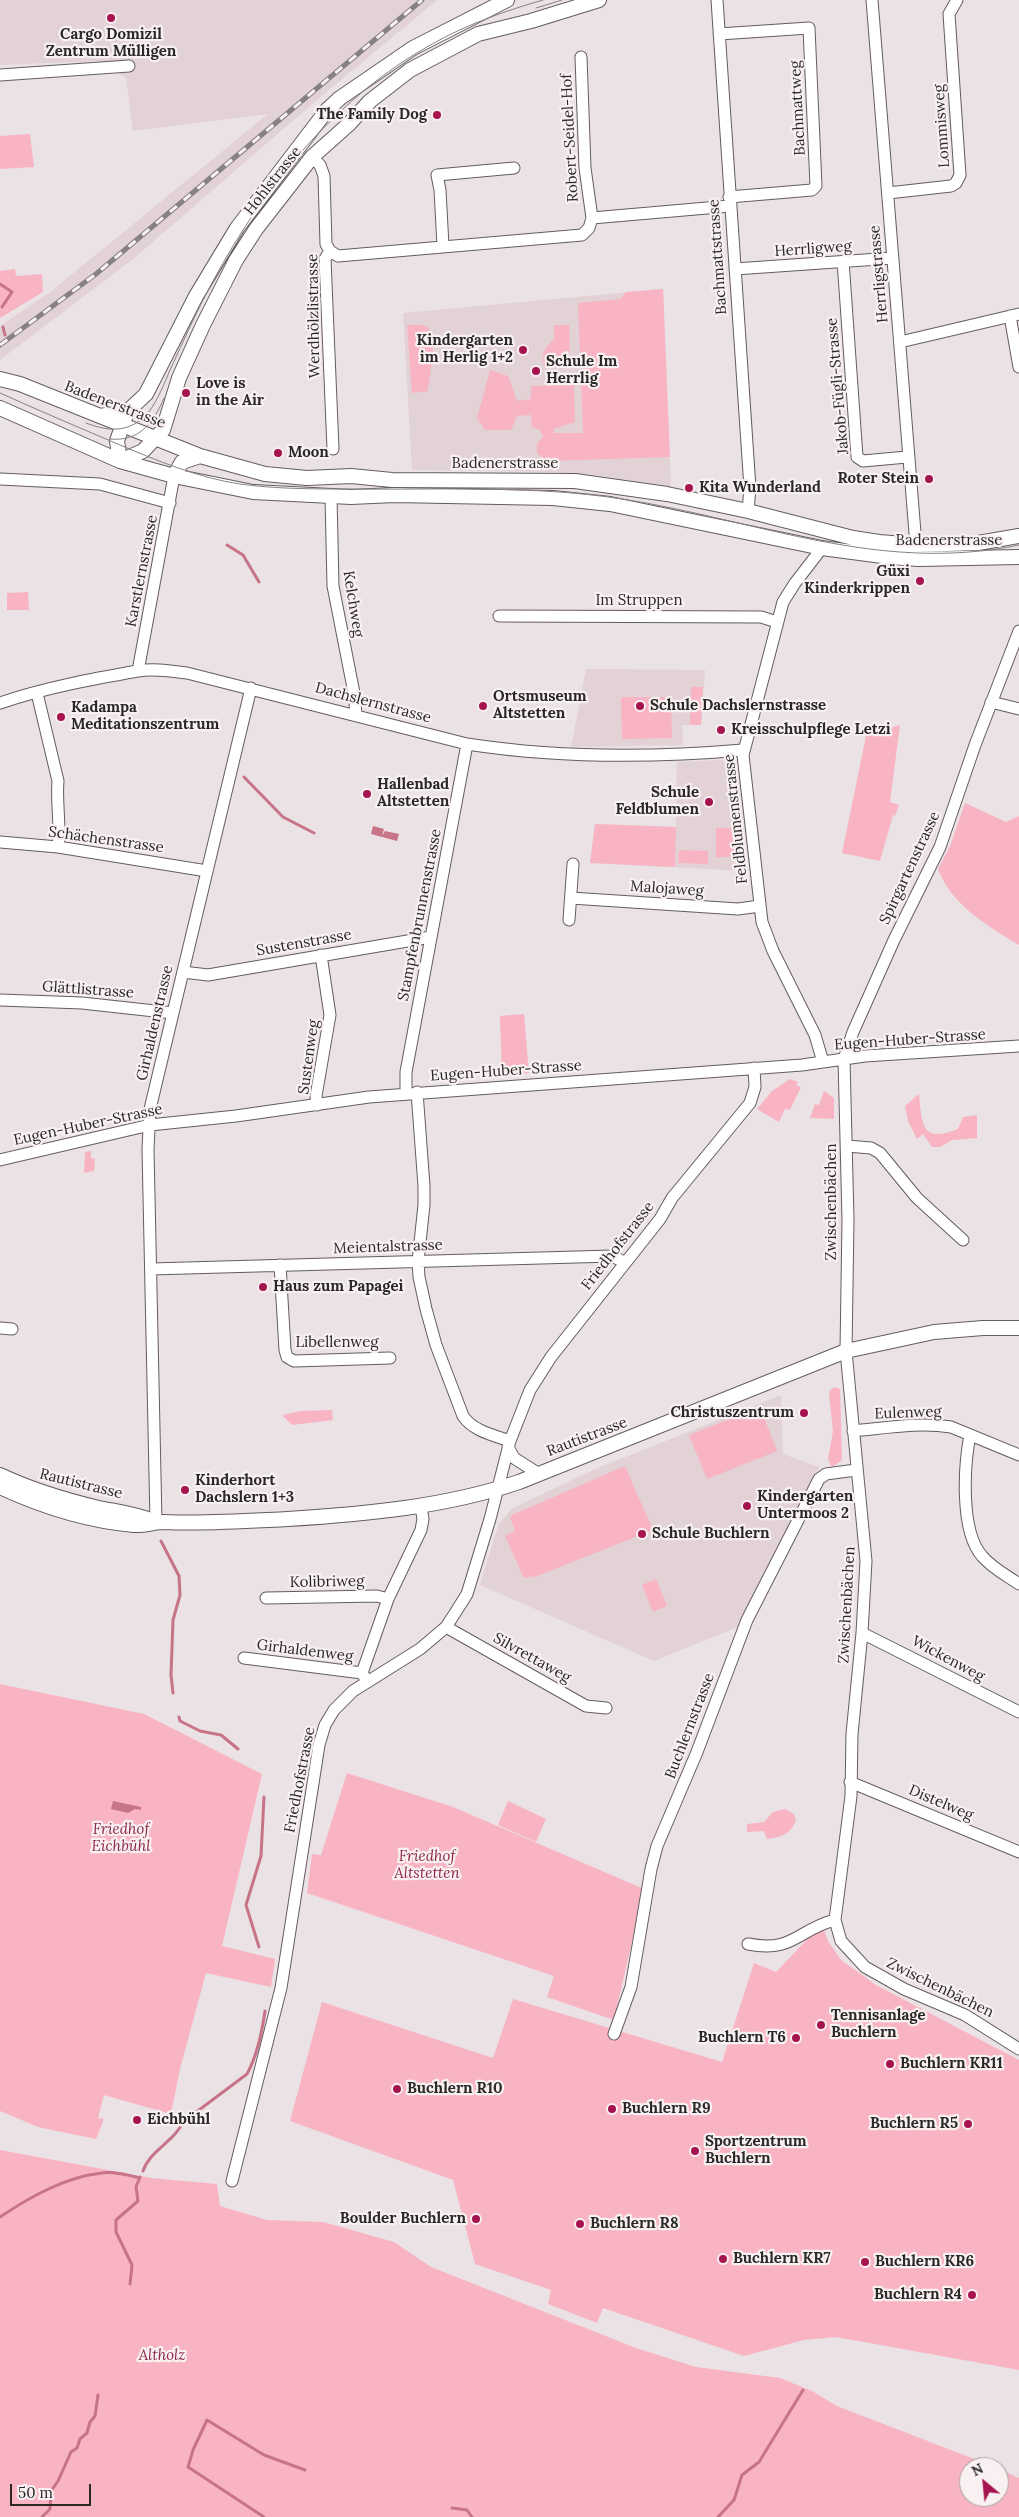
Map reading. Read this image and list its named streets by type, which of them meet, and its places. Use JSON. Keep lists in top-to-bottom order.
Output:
{
  "streets": {
    "street": [
      "Bachmattweg",
      "Lommisweg",
      "Robert-Seidel-Hof",
      "Hohlstrasse",
      "Herrligweg",
      "Bachmattstrasse",
      "Herrligstrasse",
      "Werdhölzlistrasse",
      "Jakob-Fügli-Strasse",
      "Badenerstrasse",
      "Karstlernstrasse",
      "Im Struppen",
      "Kelchweg",
      "Dachslernstrasse",
      "Feldblumenstrasse",
      "Schächenstrasse",
      "Spirgartenstrasse",
      "Malojaweg",
      "Stampfenbrunnenstrasse",
      "Sustenstrasse",
      "Glättlistrasse",
      "Girhaldenstrasse",
      "Eugen-Huber-Strasse",
      "Sustenweg",
      "Zwischenbächen",
      "Friedhofstrasse",
      "Meientalstrasse",
      "Libellenweg",
      "Eulenweg",
      "Rautistrasse",
      "Kolibriweg",
      "Girhaldenweg",
      "Silvrettaweg",
      "Wickenweg",
      "Buchlernstrasse",
      "Distelweg"
    ]
  },
  "crossings": [
    ["Bachmattweg", "Robert-Seidel-Hof"],
    ["Bachmattweg", "Bachmattstrasse"],
    ["Lommisweg", "Herrligstrasse"],
    ["Robert-Seidel-Hof", "Bachmattstrasse"],
    ["Robert-Seidel-Hof", "Werdhölzlistrasse"],
    ["Hohlstrasse", "Werdhölzlistrasse"],
    ["Hohlstrasse", "Badenerstrasse"],
    ["Herrligweg", "Bachmattstrasse"],
    ["Herrligweg", "Herrligstrasse"],
    ["Herrligweg", "Jakob-Fügli-Strasse"],
    ["Bachmattstrasse", "Badenerstrasse"],
    ["Herrligstrasse", "Jakob-Fügli-Strasse"],
    ["Herrligstrasse", "Badenerstrasse"],
    ["Badenerstrasse", "Karstlernstrasse"],
    ["Badenerstrasse", "Kelchweg"],
    ["Badenerstrasse", "Feldblumenstrasse"],
    ["Karstlernstrasse", "Dachslernstrasse"],
    ["Im Struppen", "Feldblumenstrasse"],
    ["Kelchweg", "Dachslernstrasse"],
    ["Dachslernstrasse", "Feldblumenstrasse"],
    ["Dachslernstrasse", "Stampfenbrunnenstrasse"],
    ["Dachslernstrasse", "Girhaldenstrasse"],
    ["Feldblumenstrasse", "Malojaweg"],
    ["Feldblumenstrasse", "Eugen-Huber-Strasse"],
    ["Schächenstrasse", "Girhaldenstrasse"],
    ["Spirgartenstrasse", "Eugen-Huber-Strasse"],
    ["Spirgartenstrasse", "Zwischenbächen"],
    ["Stampfenbrunnenstrasse", "Sustenstrasse"],
    ["Stampfenbrunnenstrasse", "Eugen-Huber-Strasse"],
    ["Stampfenbrunnenstrasse", "Friedhofstrasse"],
    ["Stampfenbrunnenstrasse", "Meientalstrasse"],
    ["Sustenstrasse", "Girhaldenstrasse"],
    ["Sustenstrasse", "Sustenweg"],
    ["Glättlistrasse", "Girhaldenstrasse"],
    ["Girhaldenstrasse", "Eugen-Huber-Strasse"],
    ["Girhaldenstrasse", "Meientalstrasse"],
    ["Girhaldenstrasse", "Rautistrasse"],
    ["Eugen-Huber-Strasse", "Sustenweg"],
    ["Eugen-Huber-Strasse", "Zwischenbächen"],
    ["Eugen-Huber-Strasse", "Friedhofstrasse"],
    ["Zwischenbächen", "Eulenweg"],
    ["Zwischenbächen", "Rautistrasse"],
    ["Zwischenbächen", "Wickenweg"],
    ["Zwischenbächen", "Buchlernstrasse"],
    ["Zwischenbächen", "Distelweg"],
    ["Friedhofstrasse", "Meientalstrasse"],
    ["Friedhofstrasse", "Rautistrasse"],
    ["Friedhofstrasse", "Girhaldenweg"],
    ["Friedhofstrasse", "Silvrettaweg"],
    ["Meientalstrasse", "Libellenweg"]
  ],
  "parks": ["Friedhof Eichbühl", "Friedhof Altstetten", "Altholz"],
  "places": [
    "Cargo Domizil Zentrum Mülligen",
    "The Family Dog",
    "Kindergarten im Herlig 1+2",
    "Schule Im Herrlig",
    "Love is in the Air",
    "Moon",
    "Roter Stein",
    "Kita Wunderland",
    "Güxi Kinderkrippen",
    "Ortsmuseum Altstetten",
    "Schule Dachslernstrasse",
    "Kadampa Meditationszentrum",
    "Kreisschulpflege Letzi",
    "Hallenbad Altstetten",
    "Schule Feldblumen",
    "Haus zum Papagei",
    "Christuszentrum",
    "Kinderhort Dachslern 1+3",
    "Kindergarten Untermoos 2",
    "Schule Buchlern",
    "Tennisanlage Buchlern",
    "Buchlern T6",
    "Buchlern KR11",
    "Buchlern R10",
    "Buchlern R9",
    "Eichbühl",
    "Buchlern R5",
    "Sportzentrum Buchlern",
    "Boulder Buchlern",
    "Buchlern R8",
    "Buchlern KR7",
    "Buchlern KR6",
    "Buchlern R4"
  ],
  "scale_bar": "50 m",
  "north": "top left"
}
